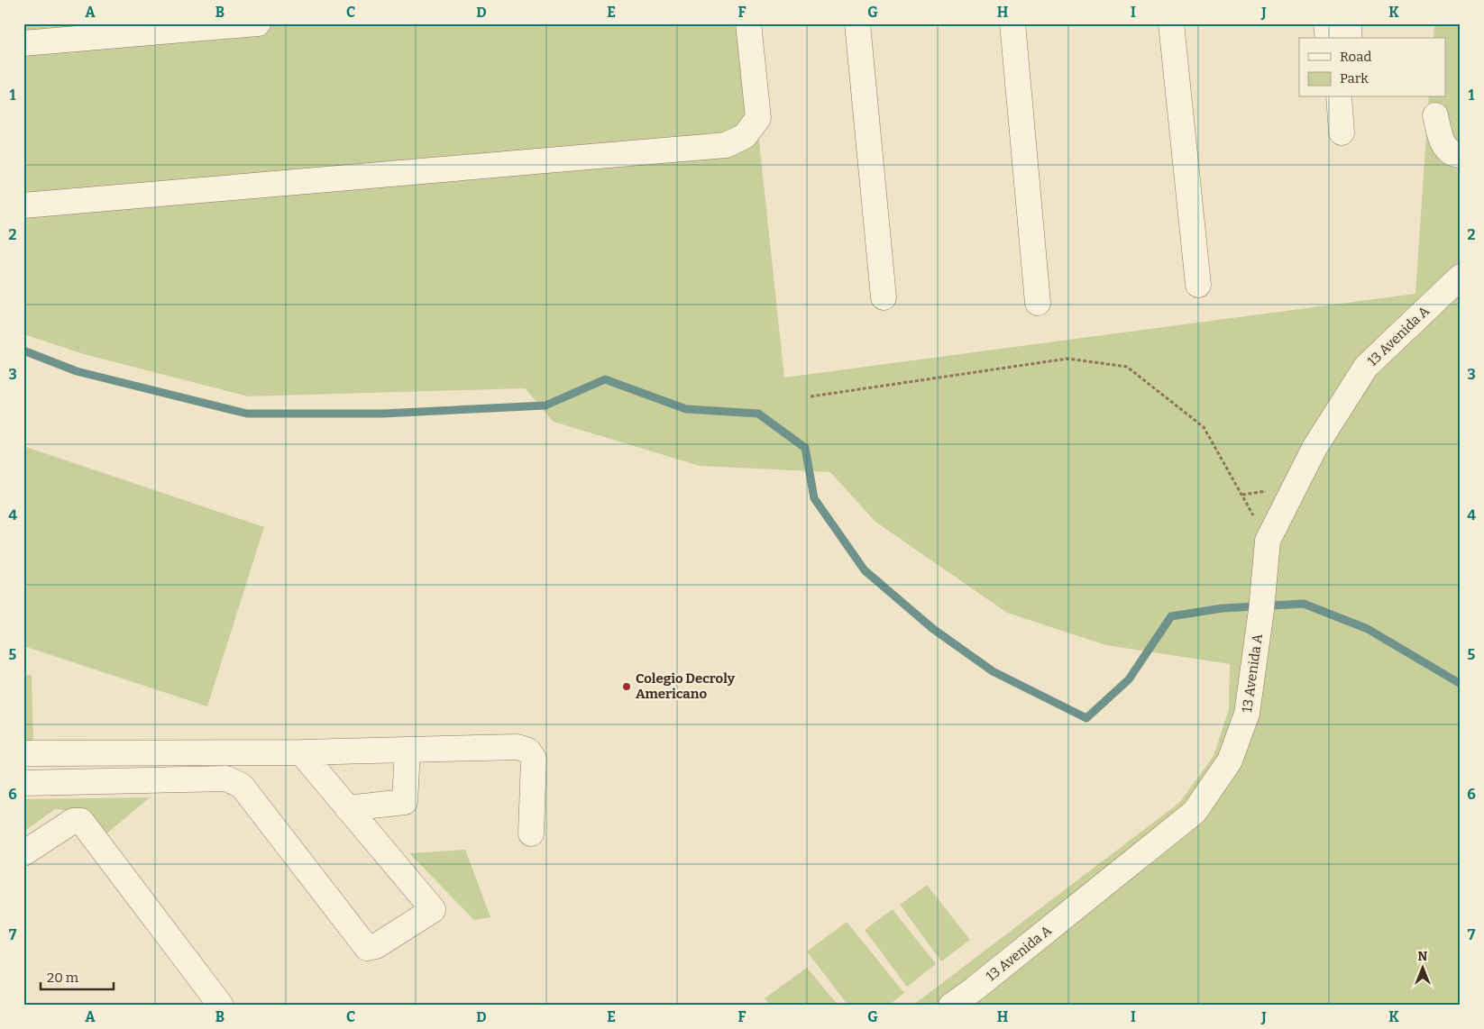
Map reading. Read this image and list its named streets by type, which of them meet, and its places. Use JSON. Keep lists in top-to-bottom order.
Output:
{
  "streets": {
    "street": ["13 Avenida A"]
  },
  "places": ["Colegio Decroly Americano"],
  "legend": ["Road", "Park"],
  "scale_bar": "20 m",
  "north": "top",
  "grid": {
    "columns": [
      "A",
      "B",
      "C",
      "D",
      "E",
      "F",
      "G",
      "H",
      "I",
      "J",
      "K"
    ],
    "rows": [
      "1",
      "2",
      "3",
      "4",
      "5",
      "6",
      "7"
    ]
  }
}
